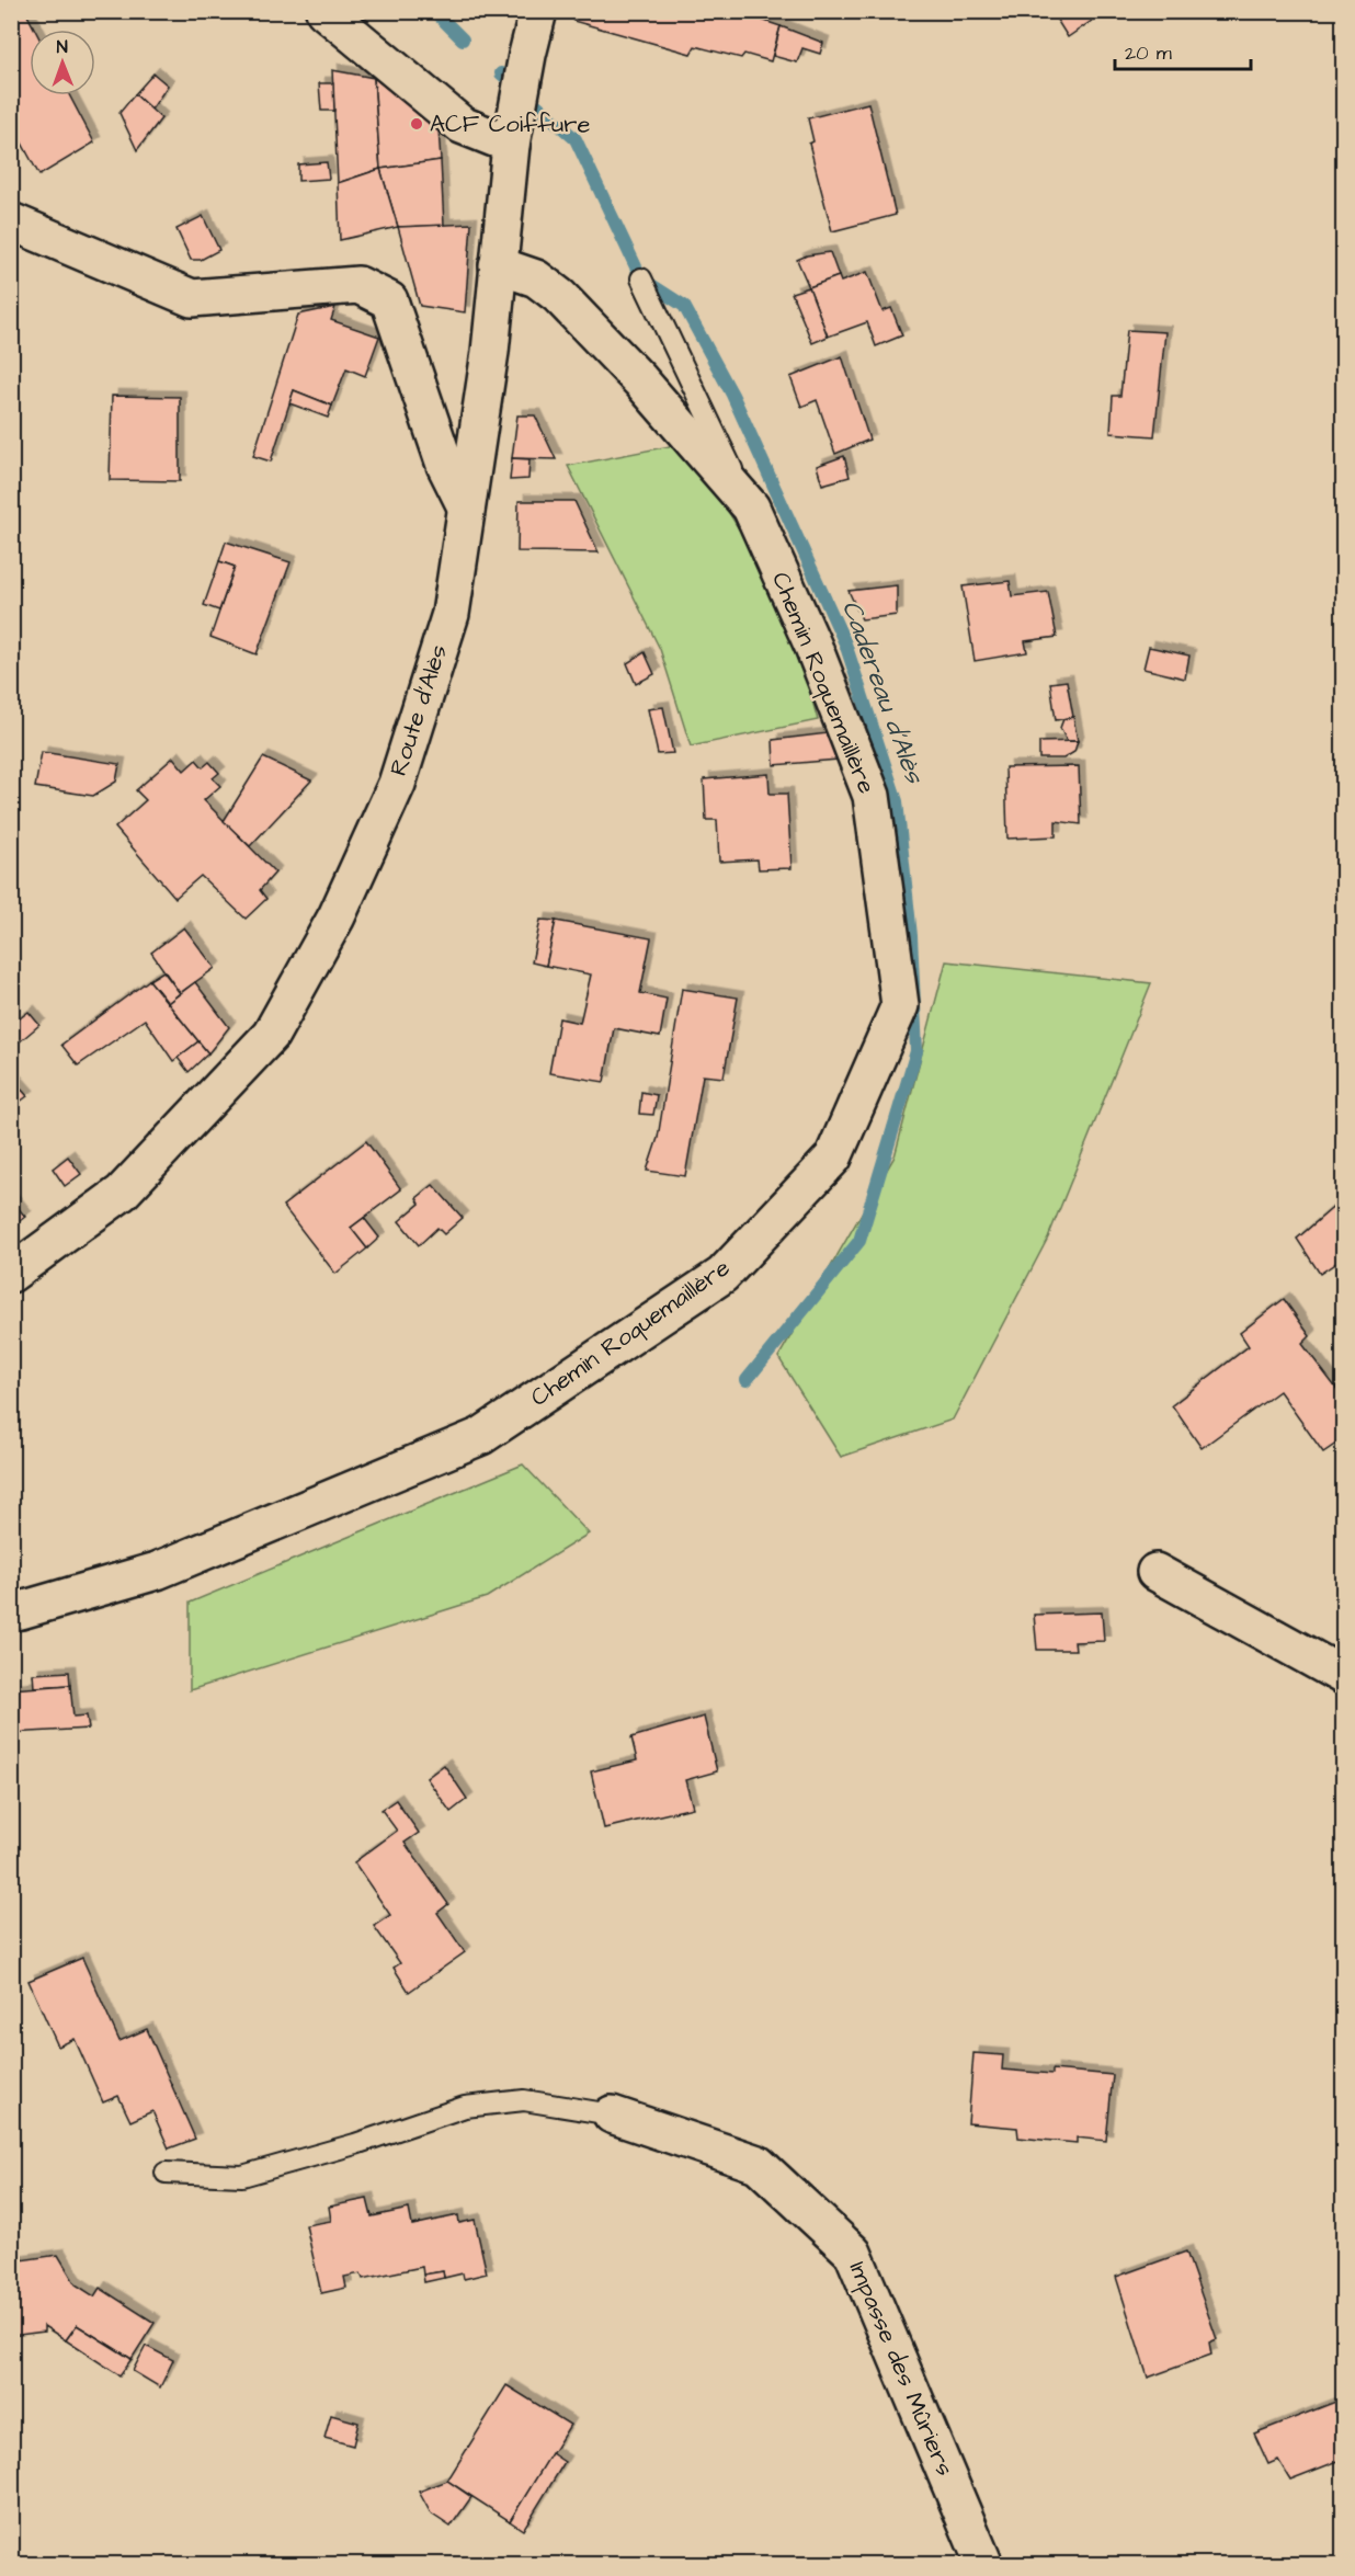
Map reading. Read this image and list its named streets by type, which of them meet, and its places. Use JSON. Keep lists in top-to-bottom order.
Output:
{
  "streets": {
    "street": ["Chemin Roquemaillère", "Route d'Alès", "Impasse des Mûriers"]
  },
  "crossings": [
    ["Chemin Roquemaillère", "Route d'Alès"]
  ],
  "water": ["Cadereau d'Alès"],
  "places": ["ACF Coiffure"],
  "scale_bar": "20 m",
  "north": "top"
}
